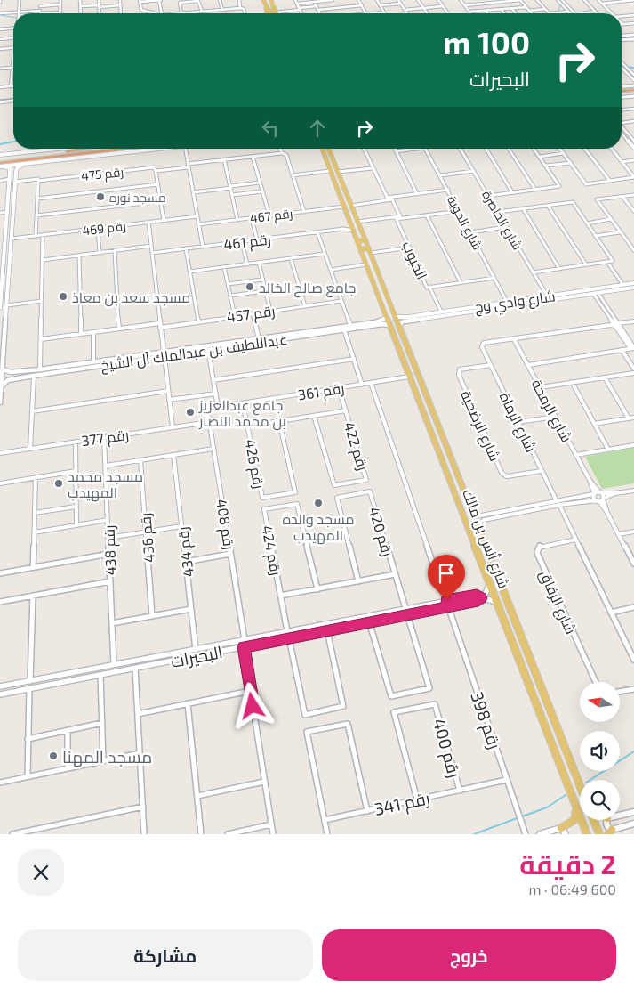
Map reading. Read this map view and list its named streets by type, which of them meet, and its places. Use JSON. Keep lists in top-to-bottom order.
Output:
{
  "streets": {
    "main road": ["شارع أنس بن مالك"],
    "street": [
      "رقم 475",
      "رقم 467",
      "شارع الخاصرة",
      "شارع الحوية",
      "رقم 469",
      "رقم 461",
      "الخبوب",
      "شارع وادي وج",
      "رقم 457",
      "عبداللطيف بن عبدالملك آل الشيخ",
      "رقم 361",
      "شارع الرمحة",
      "شارع الرماة",
      "شارع الرضحية",
      "رقم 377",
      "رقم 422",
      "رقم 426",
      "رقم 408",
      "رقم 420",
      "رقم 436",
      "رقم 438",
      "رقم 424",
      "رقم 434",
      "شارع الرقاق",
      "البحيرات",
      "رقم 398",
      "رقم 400",
      "رقم 341"
    ]
  },
  "crossings": [
    ["رقم 467", "شارع أنس بن مالك"],
    ["شارع الخاصرة", "شارع وادي وج"],
    ["شارع الحوية", "الخبوب"],
    ["شارع الحوية", "شارع وادي وج"],
    ["شارع وادي وج", "شارع أنس بن مالك"],
    ["عبداللطيف بن عبدالملك آل الشيخ", "شارع أنس بن مالك"],
    ["رقم 361", "رقم 422"],
    ["رقم 361", "رقم 426"],
    ["رقم 361", "رقم 408"],
    ["رقم 361", "شارع أنس بن مالك"],
    ["شارع الرماة", "شارع الرضحية"],
    ["شارع الرماة", "شارع الرقاق"],
    ["رقم 377", "رقم 408"],
    ["رقم 377", "رقم 438"],
    ["رقم 408", "البحيرات"],
    ["رقم 420", "البحيرات"],
    ["شارع أنس بن مالك", "البحيرات"],
    ["رقم 438", "البحيرات"],
    ["رقم 424", "البحيرات"],
    ["رقم 434", "البحيرات"],
    ["البحيرات", "رقم 398"],
    ["رقم 398", "رقم 341"],
    ["رقم 400", "رقم 341"]
  ],
  "places": [
    "مسجد نوره",
    "جامع صالح الخالد",
    "مسجد سعد بن معاذ",
    "جامع عبدالعزيز بن محمد النصار",
    "مسجد محمد المهيدب",
    "مسجد والدة المهيدب",
    "مسجد المهنا"
  ],
  "north": "left",
  "page": {
    "turn": ["100 m", "البحيرات"],
    "heading": ["2 دقيقة", "600 m · 06:49"],
    "buttons": ["خروج", "مشاركة"]
  }
}
